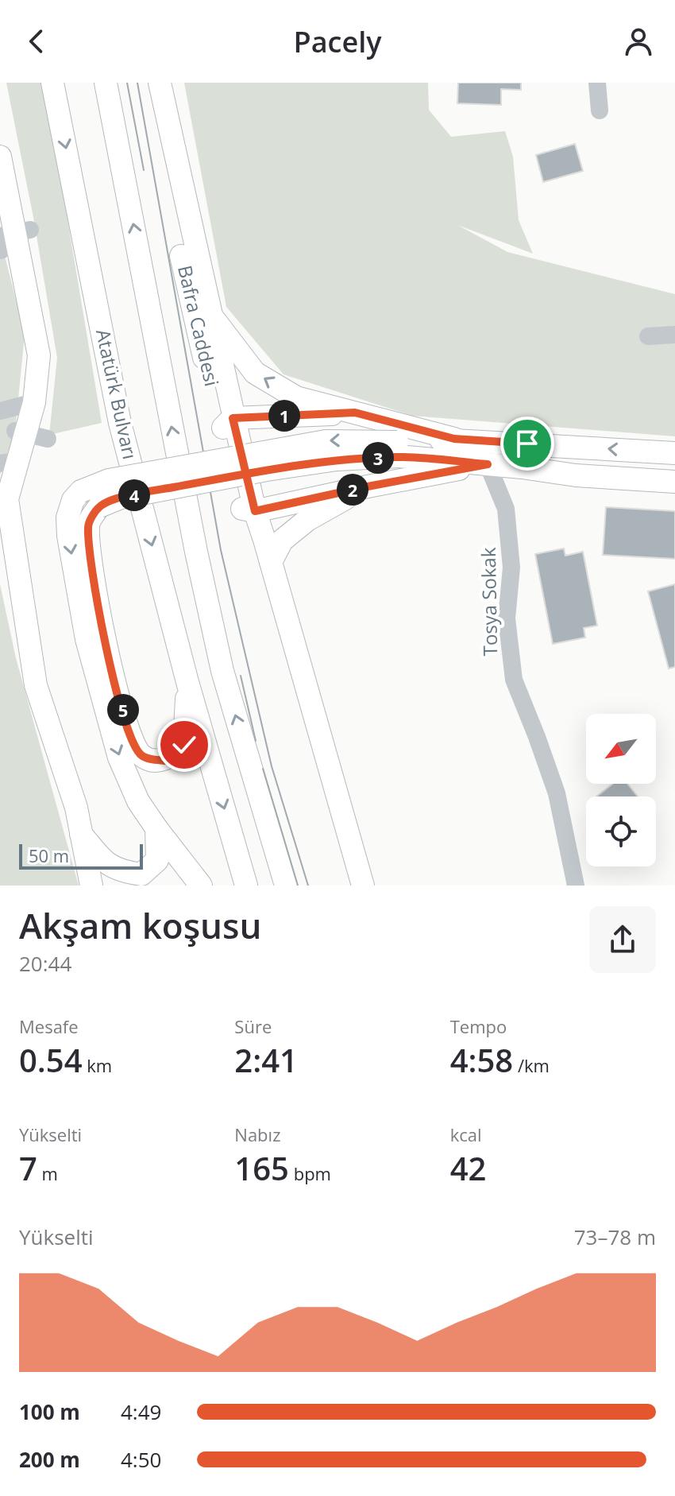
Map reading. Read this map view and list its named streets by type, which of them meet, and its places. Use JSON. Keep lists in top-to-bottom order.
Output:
{
  "streets": {
    "main road": ["Bafra Caddesi", "Atatürk Bulvarı"],
    "street": ["Tosya Sokak"]
  },
  "scale_bar": "50 m",
  "north": "bottom left",
  "page": {
    "header": "Pacely",
    "pins": [
      "1",
      "3",
      "2",
      "4",
      "5"
    ],
    "scale": "50 m",
    "heading": ["Akşam koşusu", "20:44"],
    "stats": [
      ["Mesafe", "0.54 km"],
      ["Süre", "2:41"],
      ["Tempo", "4:58 /km"],
      ["Yükselti", "7 m"],
      ["Nabız", "165 bpm"],
      ["kcal", "42"]
    ],
    "chart": ["Yükselti", "73–78 m"],
    "list": [
      {
        "name": "100 m",
        "note": "4:49"
      },
      {
        "name": "200 m",
        "note": "4:50"
      }
    ]
  }
}
